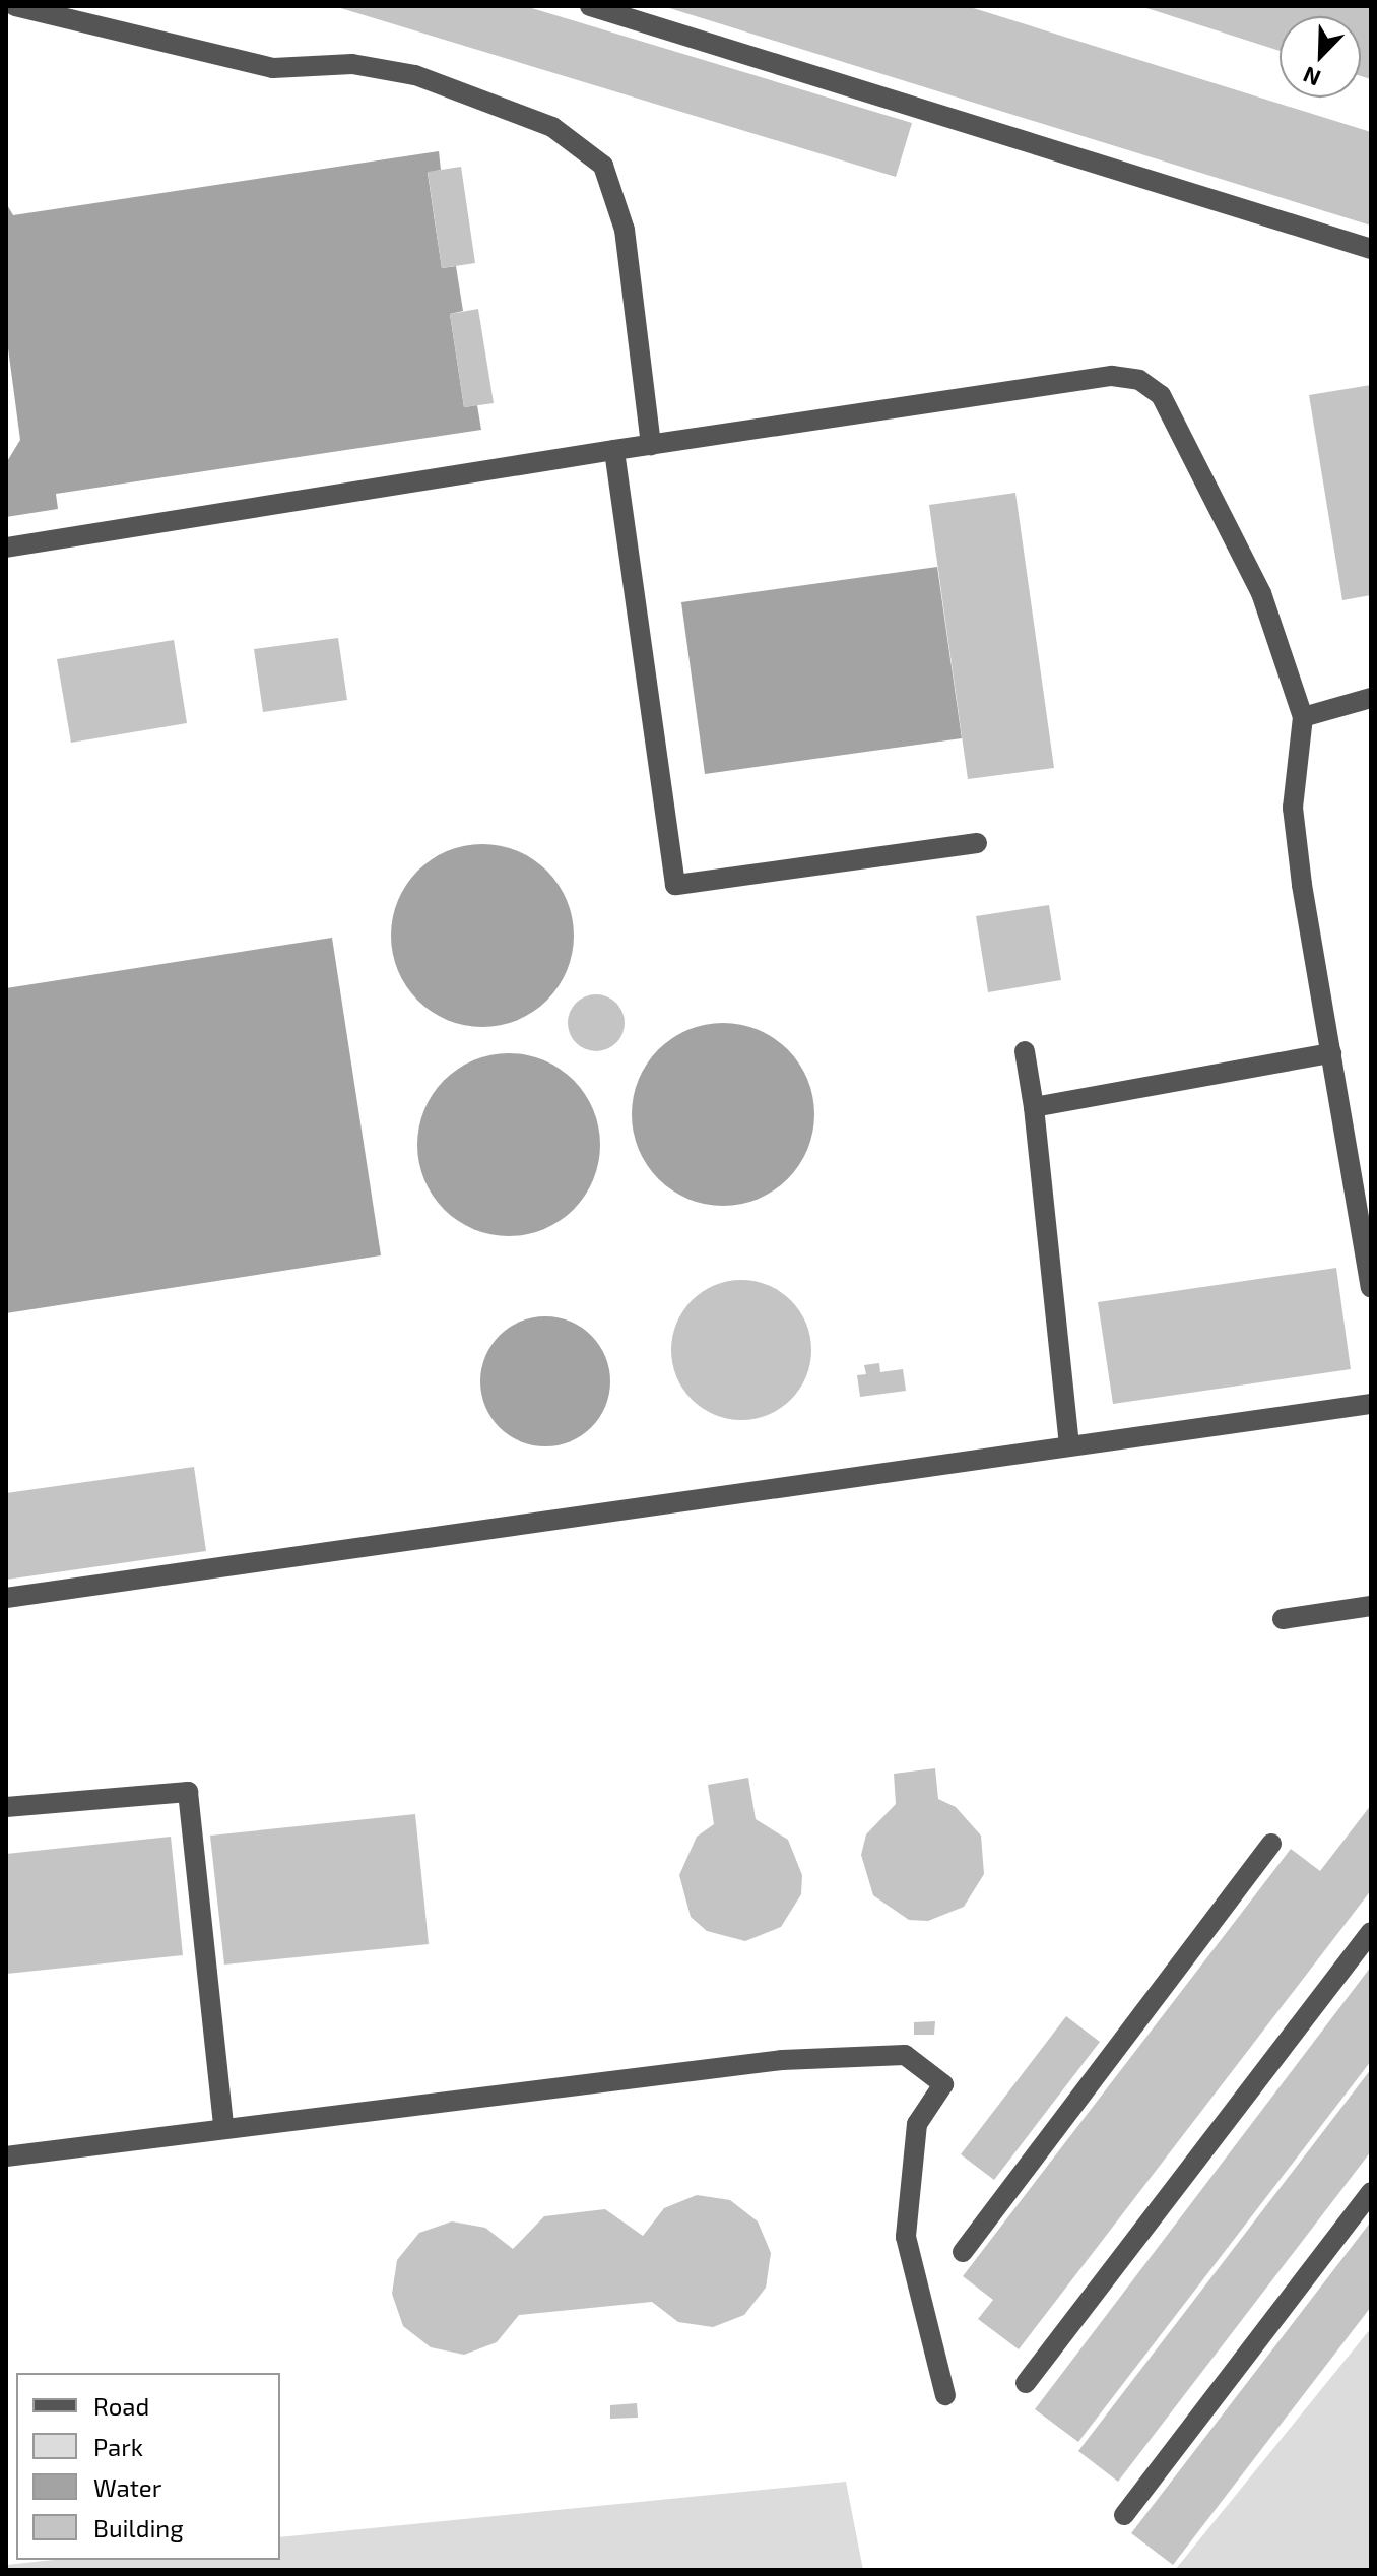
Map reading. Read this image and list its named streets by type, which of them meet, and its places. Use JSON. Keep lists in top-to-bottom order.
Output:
{
  "legend": [
    "Road",
    "Park",
    "Water",
    "Building"
  ],
  "north": "bottom left"
}
